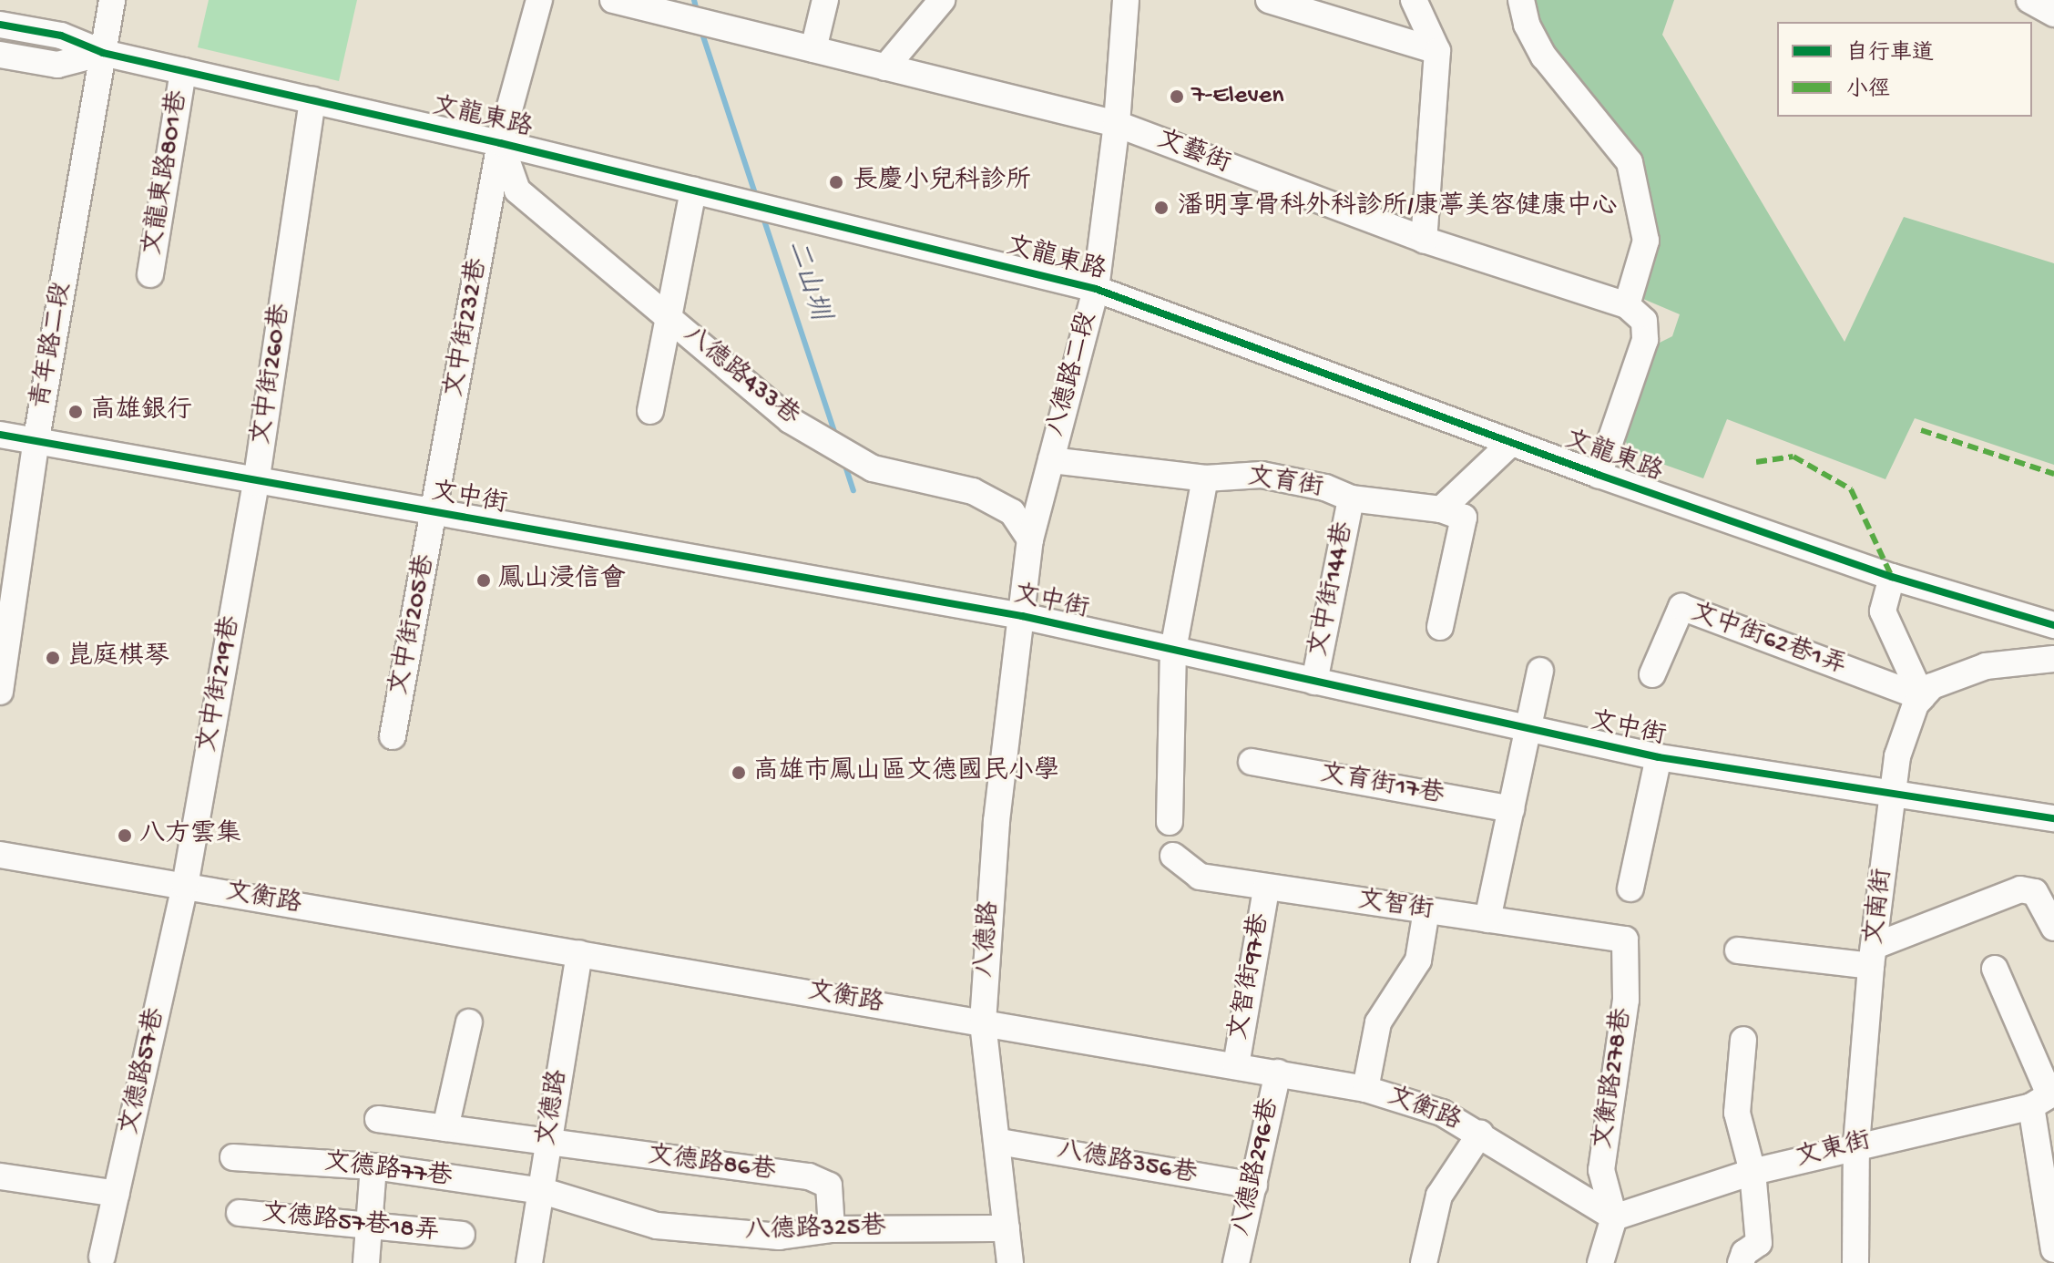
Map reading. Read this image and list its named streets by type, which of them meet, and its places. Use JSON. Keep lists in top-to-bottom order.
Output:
{
  "streets": {
    "street": [
      "文龍東路",
      "文藝街",
      "文龍東路801巷",
      "文中街232巷",
      "青年路二段",
      "文中街260巷",
      "八德路二段",
      "八德路433巷",
      "文育街",
      "文中街",
      "文中街144巷",
      "文中街205巷",
      "文中街62巷1弄",
      "文中街219巷",
      "文育街17巷",
      "文衡路",
      "文智街",
      "文南街",
      "八德路",
      "文智街97巷",
      "文德路57巷",
      "文衡路278巷",
      "文德路",
      "文東街",
      "八德路356巷",
      "文德路86巷",
      "八德路296巷",
      "文德路77巷",
      "文德路57巷18弄",
      "八德路325巷"
    ]
  },
  "crossings": [
    ["文龍東路", "文龍東路801巷"],
    ["文龍東路", "文中街232巷"],
    ["文龍東路", "青年路二段"],
    ["文龍東路", "文中街260巷"],
    ["文龍東路", "八德路二段"],
    ["文龍東路", "八德路433巷"],
    ["文藝街", "八德路二段"],
    ["文中街232巷", "八德路433巷"],
    ["文中街232巷", "文中街"],
    ["文中街232巷", "文中街205巷"],
    ["青年路二段", "文中街"],
    ["文中街260巷", "文中街"],
    ["文中街260巷", "文中街219巷"],
    ["八德路二段", "八德路433巷"],
    ["八德路二段", "文育街"],
    ["八德路二段", "文中街"],
    ["八德路二段", "八德路"],
    ["文育街", "文中街144巷"],
    ["文中街", "文中街144巷"],
    ["文中街", "文中街205巷"],
    ["文中街", "文中街219巷"],
    ["文中街", "文南街"],
    ["文中街", "八德路"],
    ["文中街62巷1弄", "文南街"],
    ["文中街219巷", "文衡路"],
    ["文中街219巷", "文德路57巷"],
    ["文衡路", "八德路"],
    ["文衡路", "文智街97巷"],
    ["文衡路", "文德路57巷"],
    ["文衡路", "文衡路278巷"],
    ["文衡路", "文德路"],
    ["文衡路", "文東街"],
    ["文衡路", "八德路296巷"],
    ["文智街", "文智街97巷"],
    ["文智街", "文衡路278巷"],
    ["文南街", "文東街"],
    ["八德路", "八德路356巷"],
    ["八德路", "八德路325巷"],
    ["文衡路278巷", "文東街"],
    ["文德路", "文德路86巷"],
    ["文德路", "文德路77巷"],
    ["文德路", "八德路325巷"],
    ["八德路356巷", "八德路296巷"],
    ["文德路86巷", "文德路77巷"],
    ["文德路86巷", "八德路325巷"],
    ["文德路77巷", "八德路325巷"]
  ],
  "water": ["二山圳"],
  "places": [
    "7-Eleven",
    "長慶小兒科診所",
    "潘明享骨科外科診所/康葶美容健康中心",
    "高雄銀行",
    "鳳山浸信會",
    "崑庭棋琴",
    "高雄市鳳山區文德國民小學",
    "八方雲集"
  ],
  "legend": ["自行車道", "小徑"]
}
